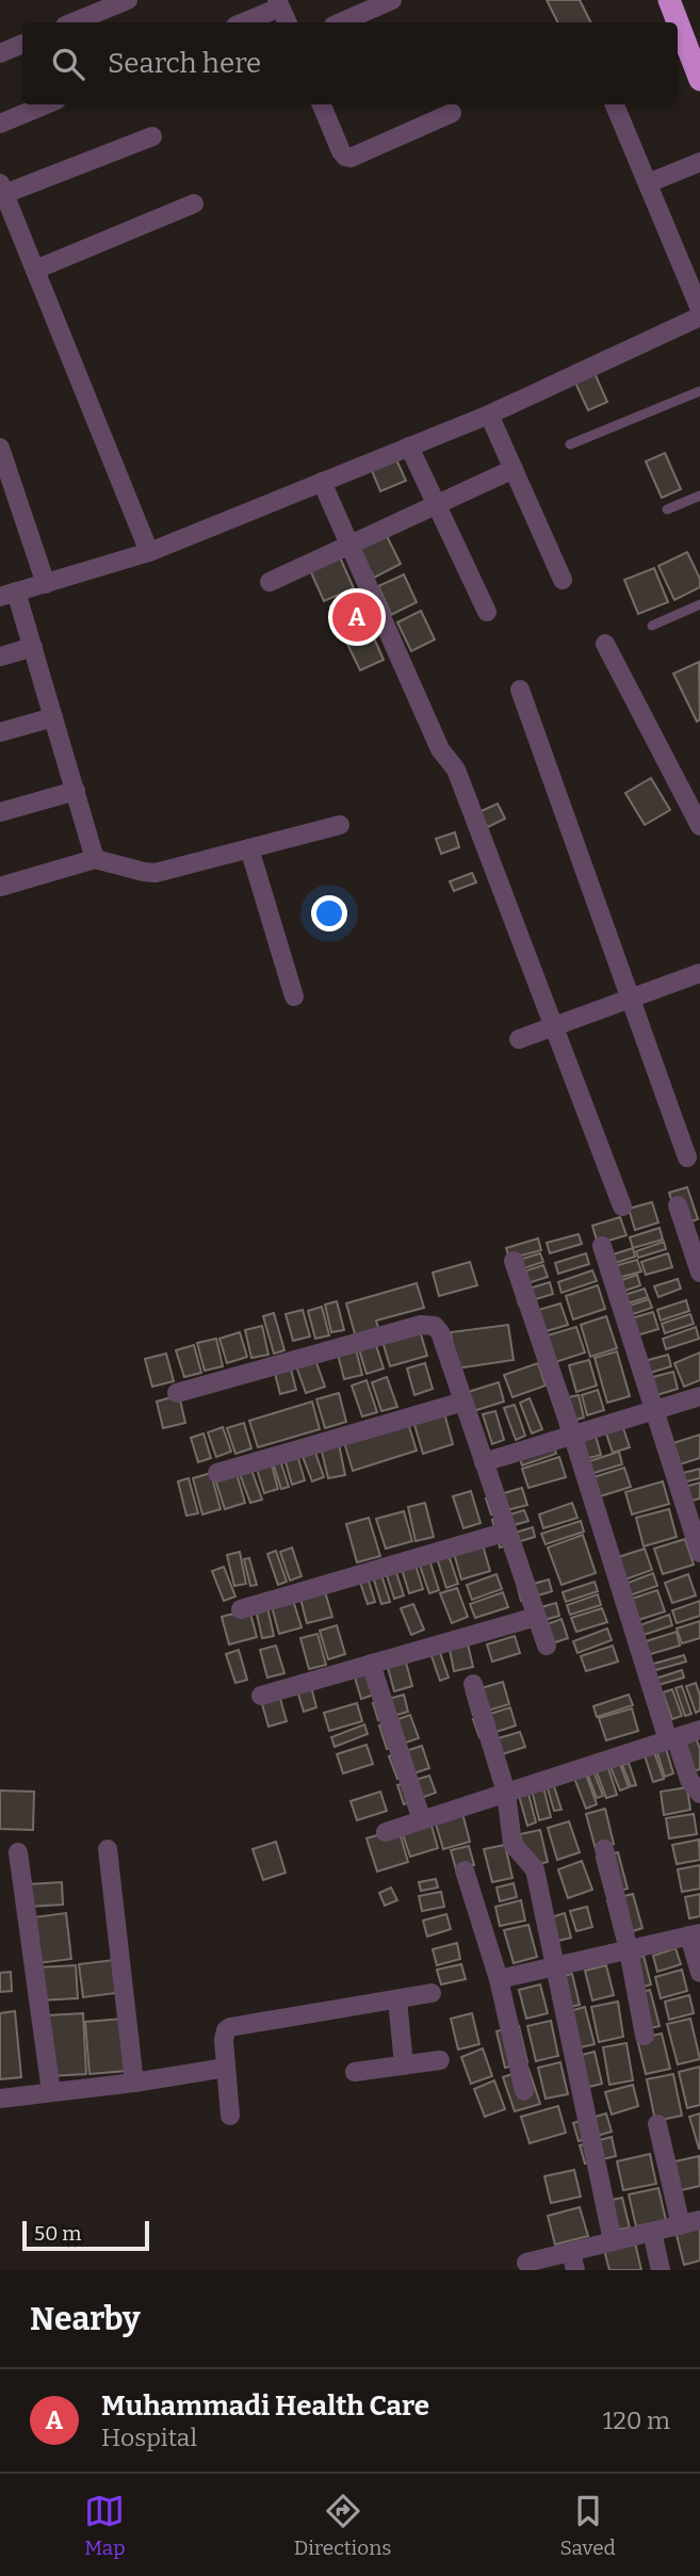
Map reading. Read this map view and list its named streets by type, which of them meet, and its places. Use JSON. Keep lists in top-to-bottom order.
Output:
{
  "scale_bar": "50 m",
  "page": {
    "search": "Search here",
    "pins": "A",
    "scale": "50 m",
    "heading": "Nearby",
    "list": [
      {
        "mark": "A",
        "name": "Muhammadi Health Care",
        "note": "Hospital",
        "value": "120 m"
      }
    ],
    "nav": ["Map", "Directions", "Saved"]
  }
}
